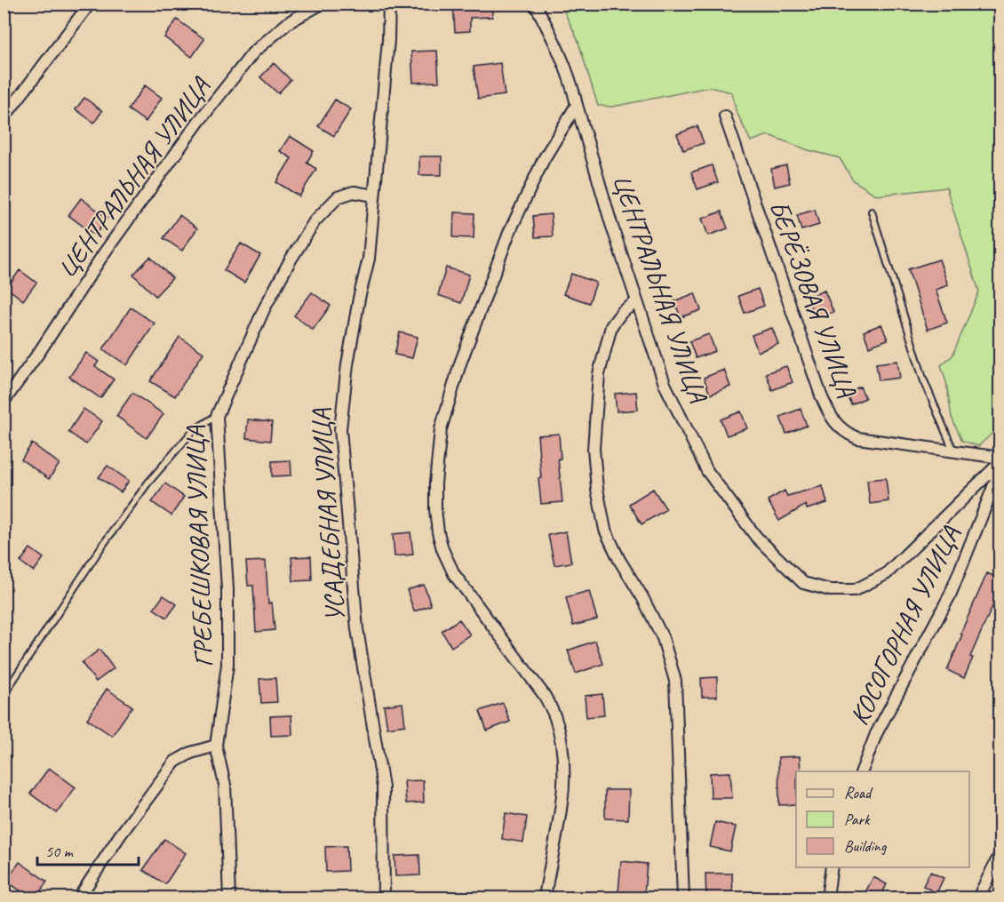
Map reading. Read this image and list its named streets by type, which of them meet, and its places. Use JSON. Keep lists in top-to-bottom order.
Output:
{
  "streets": {
    "street": [
      "ЦЕНТРАЛЬНАЯ УЛИЦА",
      "БЕРЁЗОВАЯ УЛИЦА",
      "УСАДЕБНАЯ УЛИЦА",
      "ГРЕБЕШКОВАЯ УЛИЦА",
      "КОСОГОРНАЯ УЛИЦА"
    ]
  },
  "crossings": [
    ["УСАДЕБНАЯ УЛИЦА", "ГРЕБЕШКОВАЯ УЛИЦА"]
  ],
  "legend": ["Road", "Park", "Building"],
  "scale_bar": "50 m"
}
